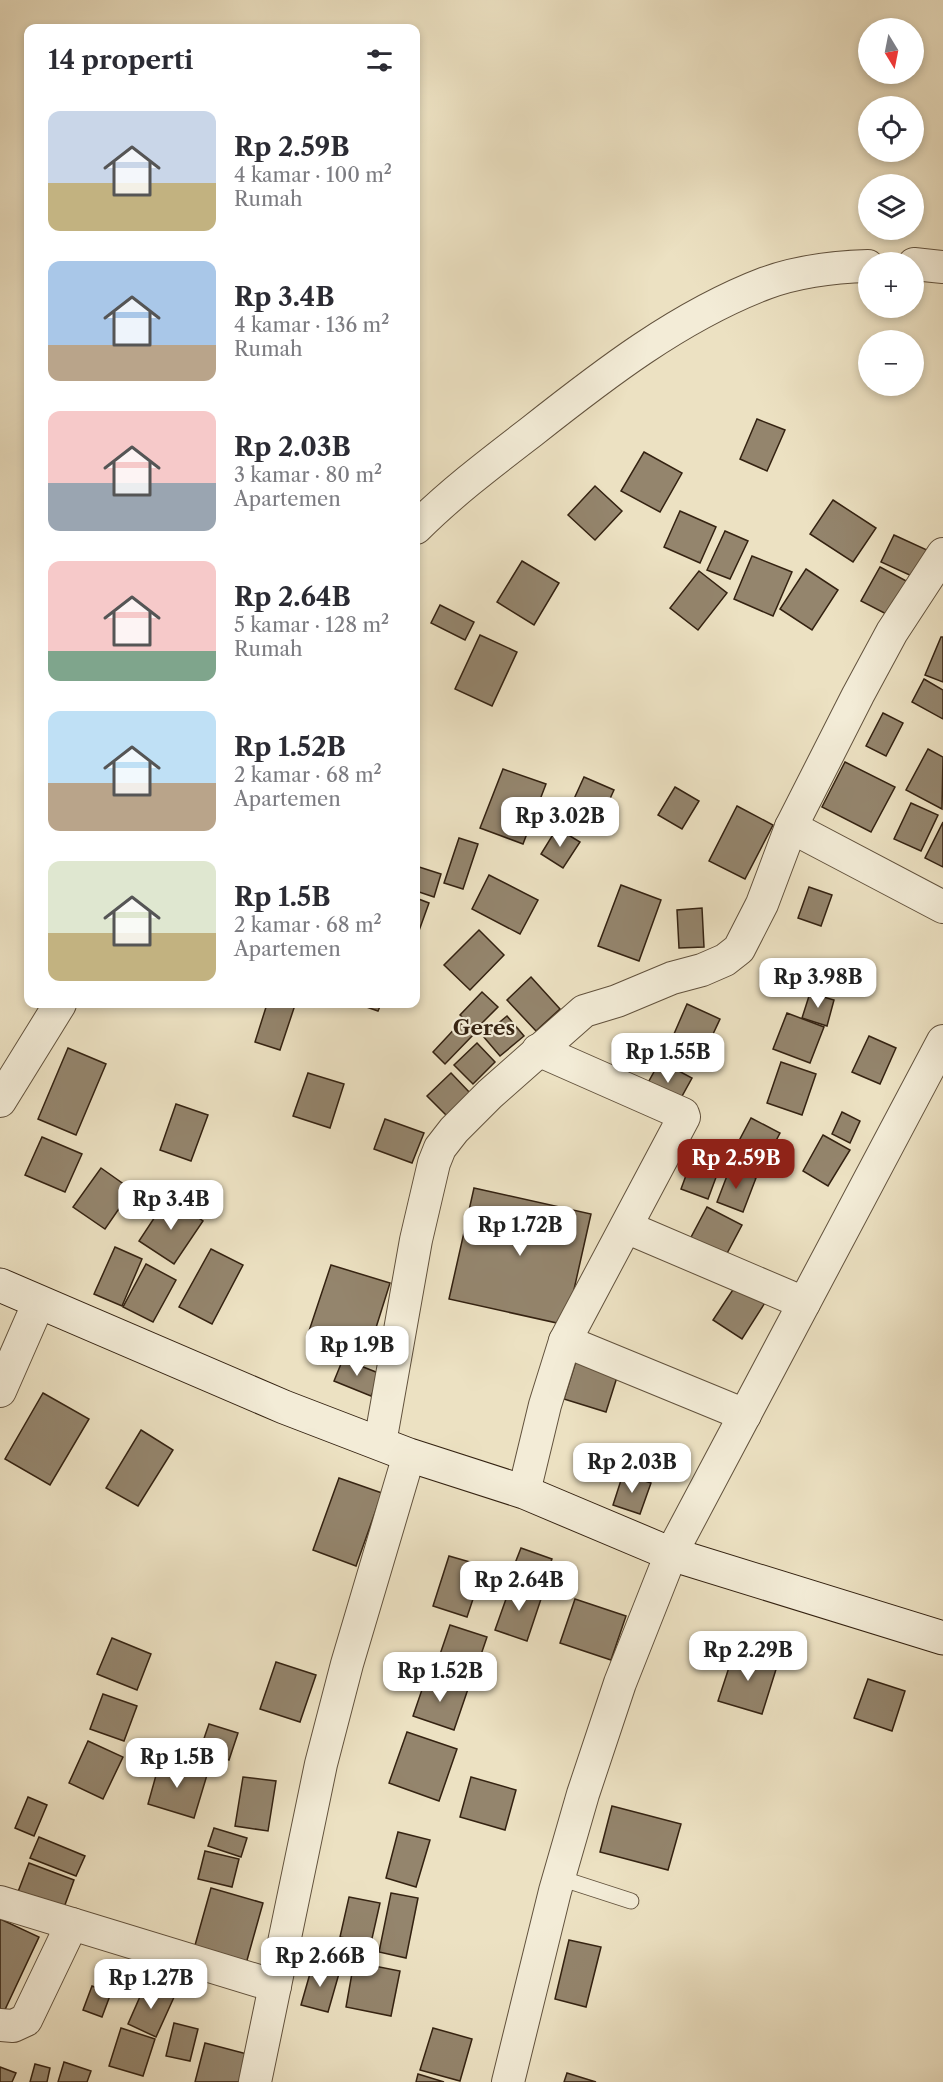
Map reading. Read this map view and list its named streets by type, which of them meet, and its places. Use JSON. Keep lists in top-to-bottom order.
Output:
{
  "districts": ["Geres"],
  "north": "bottom",
  "page": {
    "map_buttons": ["+", "−"],
    "heading": "14 properti",
    "list": [
      {
        "name": "Rp 2.59B",
        "note": "4 kamar · 100 m² · Rumah"
      },
      {
        "name": "Rp 3.4B",
        "note": "4 kamar · 136 m² · Rumah"
      },
      {
        "name": "Rp 2.03B",
        "note": "3 kamar · 80 m² · Apartemen"
      },
      {
        "name": "Rp 2.64B",
        "note": "5 kamar · 128 m² · Rumah"
      },
      {
        "name": "Rp 1.52B",
        "note": "2 kamar · 68 m² · Apartemen"
      },
      {
        "name": "Rp 1.5B",
        "note": "2 kamar · 68 m² · Apartemen"
      }
    ],
    "price": [
      "Rp 3.02B",
      "Rp 3.98B",
      "Rp 1.55B",
      "Rp 2.59B",
      "Rp 3.4B",
      "Rp 1.72B",
      "Rp 1.9B",
      "Rp 2.03B",
      "Rp 2.64B",
      "Rp 2.29B",
      "Rp 1.52B",
      "Rp 1.5B",
      "Rp 2.66B",
      "Rp 1.27B"
    ]
  }
}
